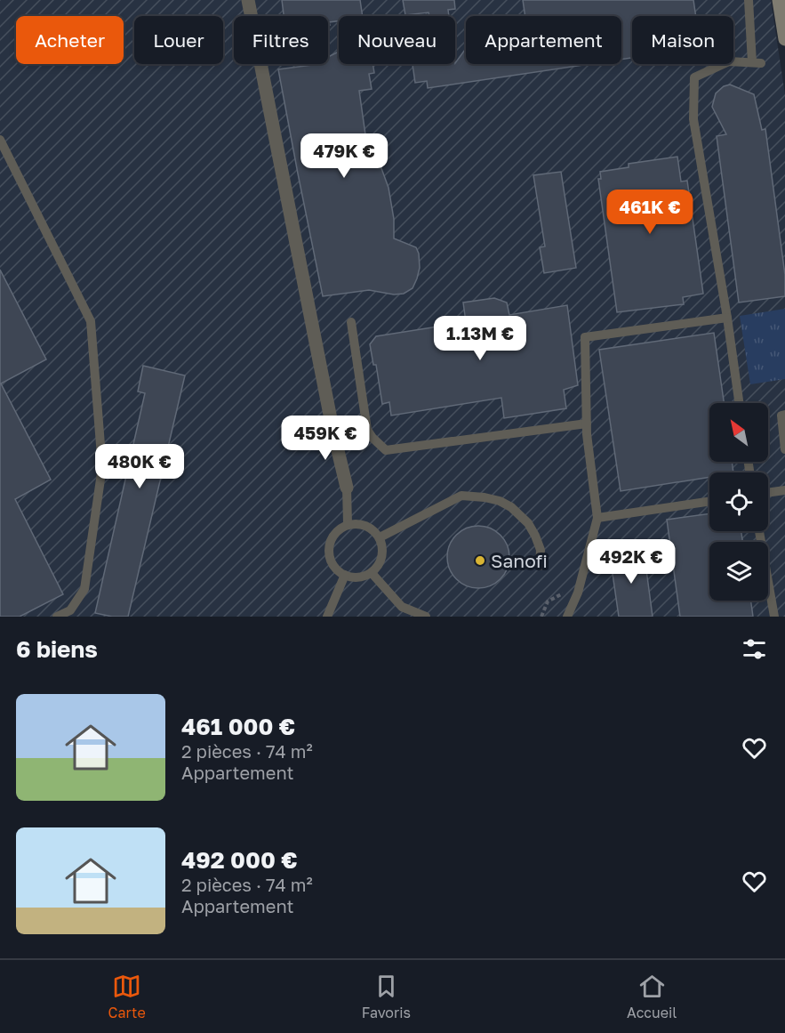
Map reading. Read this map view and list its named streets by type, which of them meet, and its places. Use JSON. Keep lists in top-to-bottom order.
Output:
{
  "places": ["Sanofi"],
  "north": "top left",
  "page": {
    "chip": [
      "Acheter",
      "Louer",
      "Filtres",
      "Nouveau",
      "Appartement",
      "Maison"
    ],
    "price": [
      "479K €",
      "461K €",
      "1.13M €",
      "459K €",
      "480K €",
      "492K €"
    ],
    "heading": "6 biens",
    "list": [
      {
        "name": "461 000 €",
        "note": "2 pièces · 74 m² · Appartement"
      },
      {
        "name": "492 000 €",
        "note": "2 pièces · 74 m² · Appartement"
      }
    ],
    "tabs": ["Carte", "Favoris", "Accueil"]
  }
}
